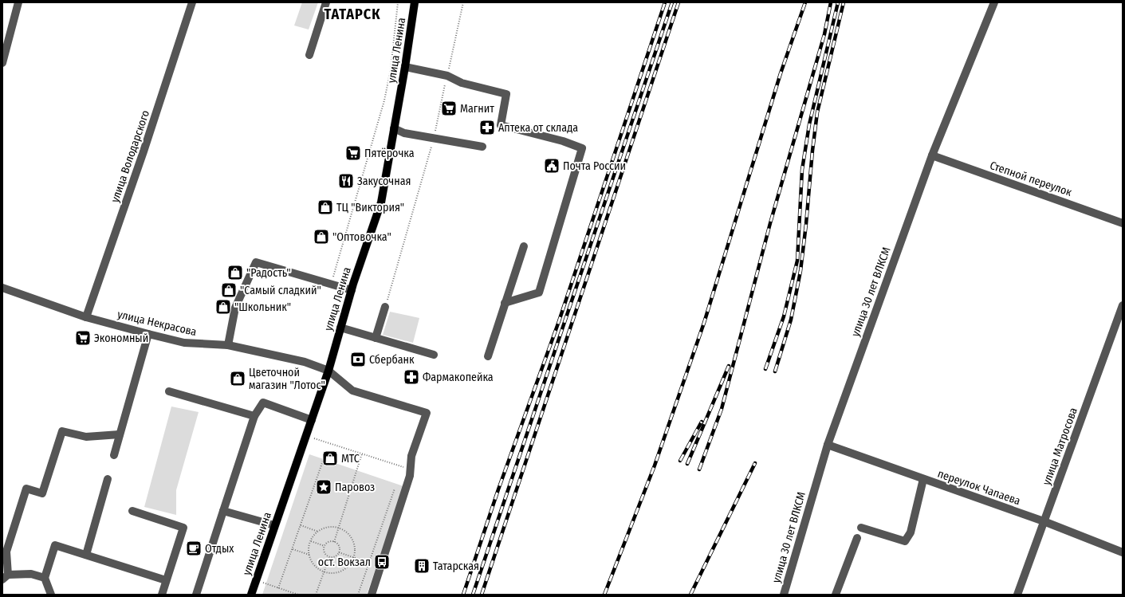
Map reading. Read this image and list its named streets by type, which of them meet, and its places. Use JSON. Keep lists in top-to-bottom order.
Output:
{
  "streets": {
    "main road": ["улица Ленина"],
    "street": [
      "улица Володарского",
      "Степной переулок",
      "улица 30 лет ВЛКСМ",
      "улица Некрасова",
      "улица Матросова",
      "переулок Чапаева"
    ]
  },
  "crossings": [
    ["улица Ленина", "улица Некрасова"],
    ["улица Володарского", "улица Некрасова"],
    ["Степной переулок", "улица 30 лет ВЛКСМ"],
    ["улица 30 лет ВЛКСМ", "переулок Чапаева"],
    ["улица Матросова", "переулок Чапаева"]
  ],
  "districts": ["ТАТАРСК"],
  "places": {
    "supermarket": ["Магнит", "Пятёрочка", "Экономный"],
    "pharmacy": ["Аптека от склада", "Фармакопейка"],
    "public building": ["Почта России"],
    "restaurant": ["Закусочная"],
    "shop": [
      "ТЦ \"Виктория\"",
      "\"Оптовочка\"",
      "\"Радость\"",
      "\"Самый сладкий\"",
      "\"Школьник\"",
      "Цветочной магазин \"Лотос\"",
      "МТС"
    ],
    "bank": ["Сбербанк"],
    "place": ["Паровоз"],
    "cafe": ["Отдых"],
    "bus stop": ["ост. Вокзал"],
    "building": ["Татарская"]
  }
}
